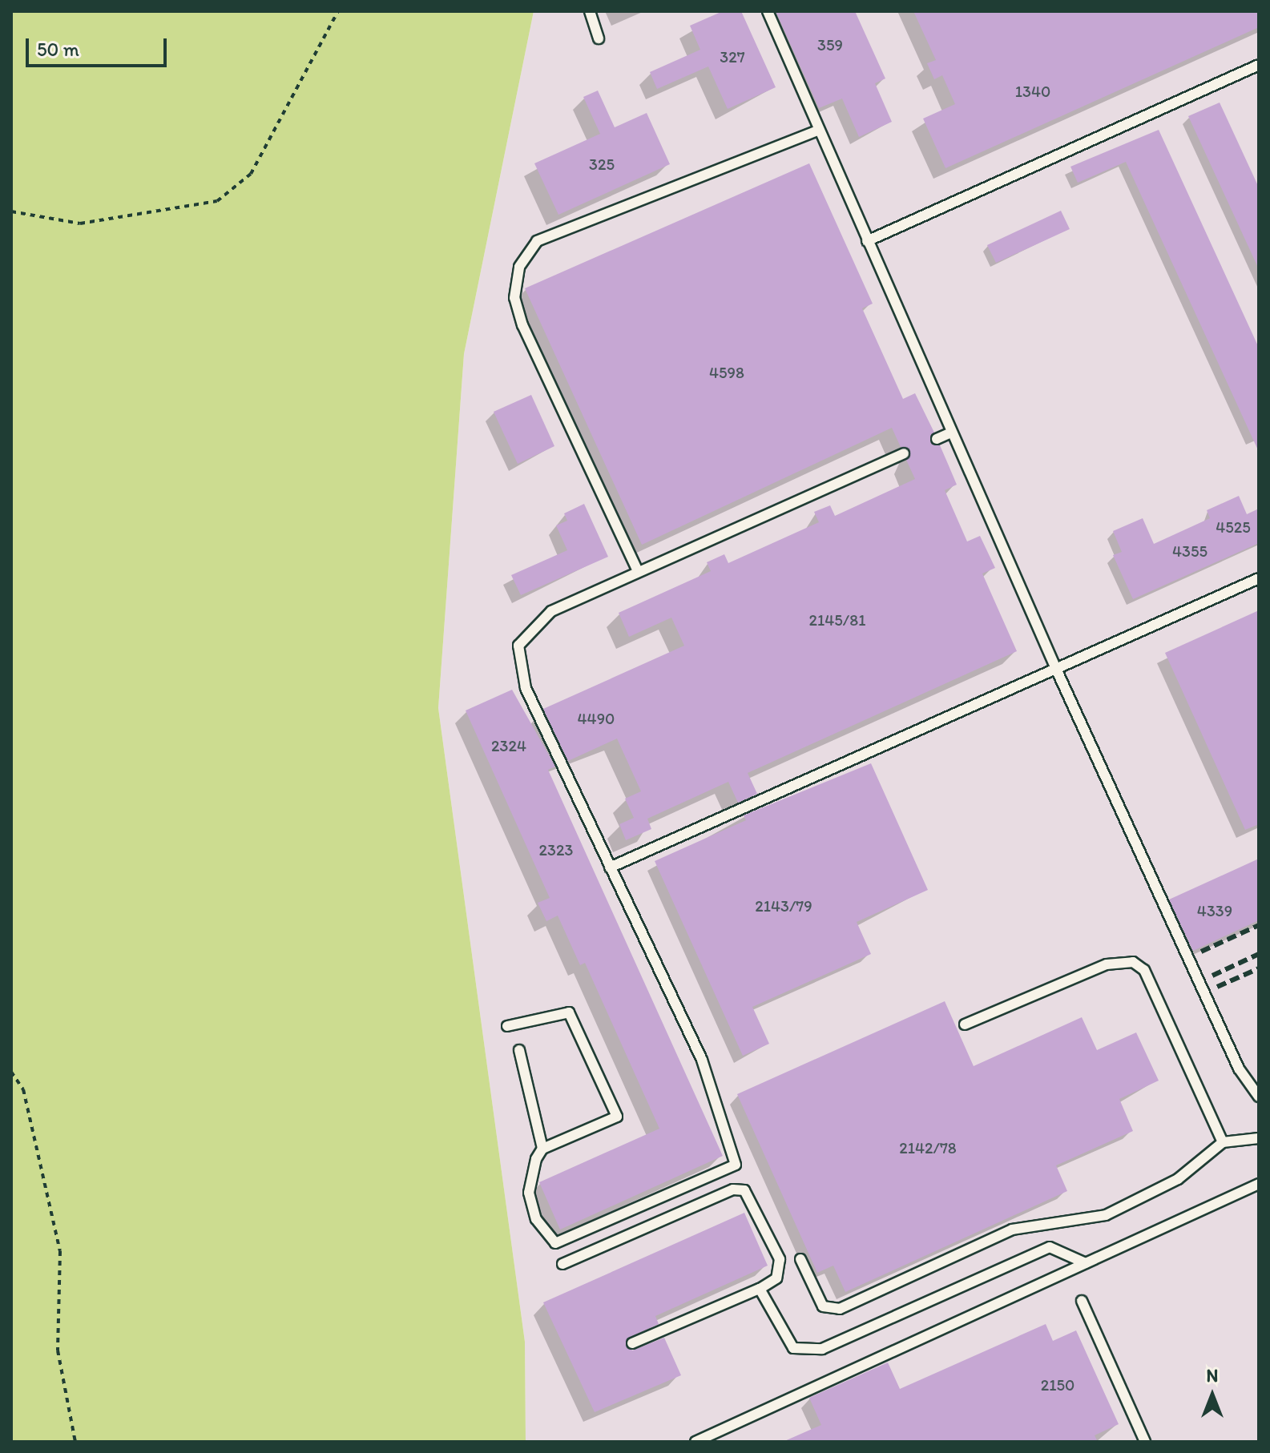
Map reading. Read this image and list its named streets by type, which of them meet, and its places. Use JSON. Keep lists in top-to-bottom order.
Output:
{
  "house_numbers": [
    "359",
    "327",
    "1340",
    "325",
    "4598",
    "4525",
    "4355",
    "2145/81",
    "4490",
    "2324",
    "2323",
    "2143/79",
    "4339",
    "2142/78",
    "2150"
  ],
  "scale_bar": "50 m",
  "north": "top"
}
